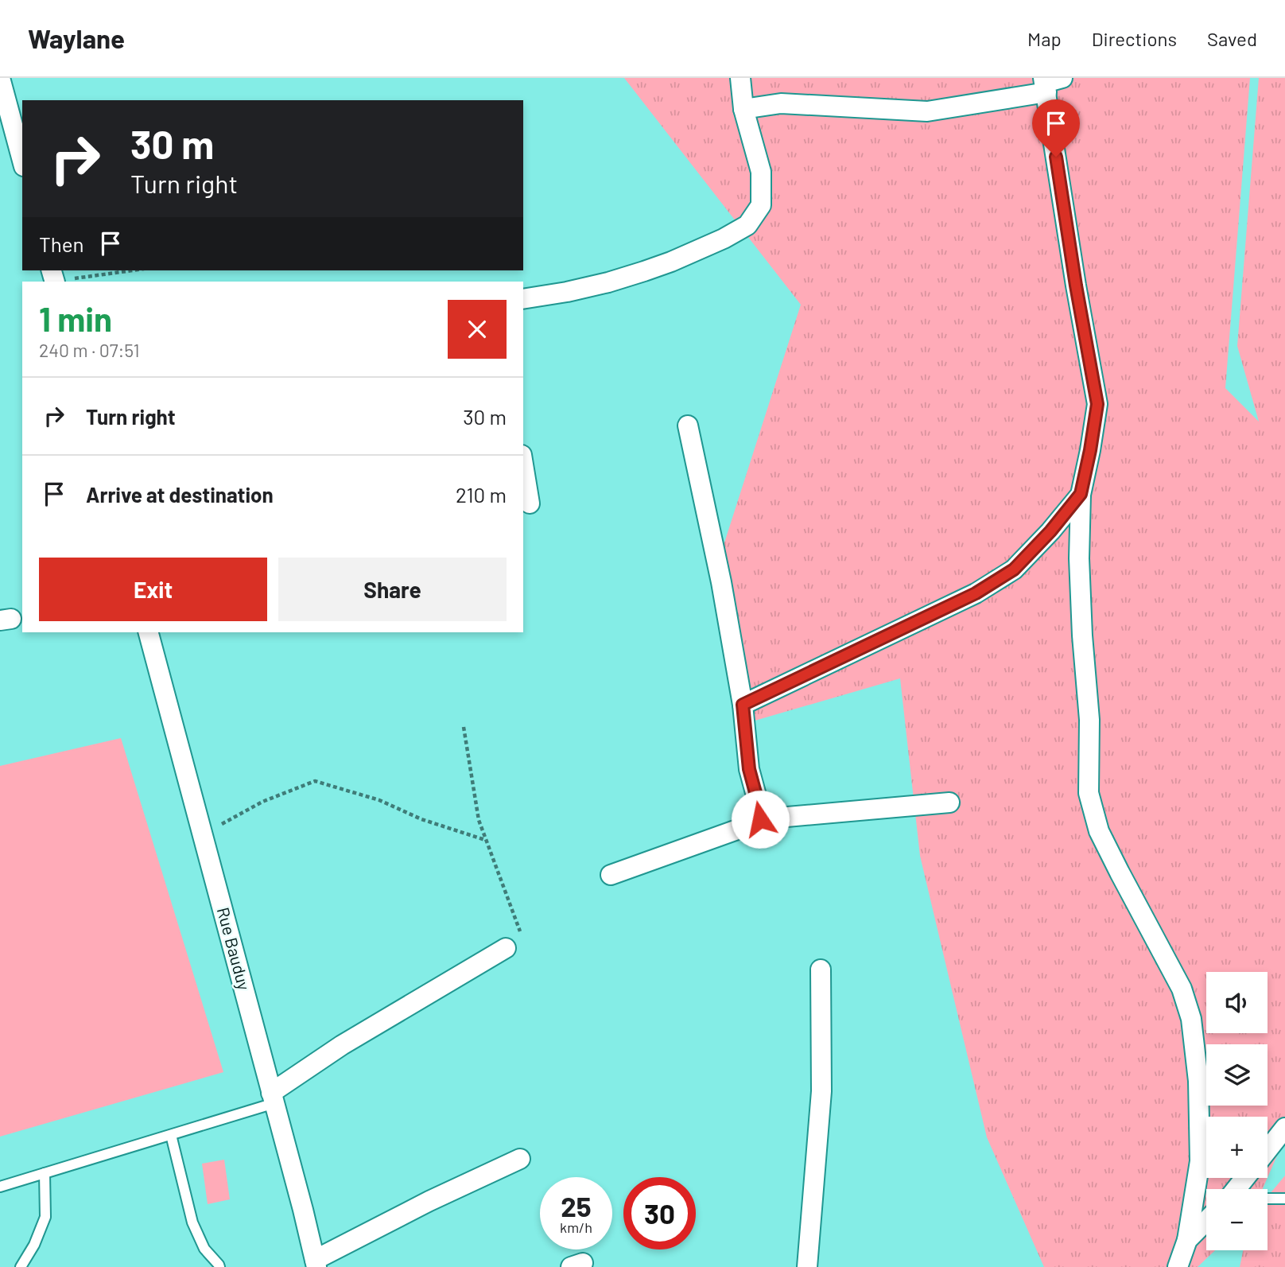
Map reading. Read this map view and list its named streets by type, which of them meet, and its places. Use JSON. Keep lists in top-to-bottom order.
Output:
{
  "streets": {
    "street": ["Rue Bauduy"]
  },
  "page": {
    "header": "Waylane",
    "nav": ["Map", "Directions", "Saved"],
    "turn": ["30 m", "Turn right"],
    "then": "Then",
    "heading": ["1 min", "240 m · 07:51"],
    "list": [
      {
        "name": "Turn right",
        "value": "30 m"
      },
      {
        "name": "Arrive at destination",
        "value": "210 m"
      }
    ],
    "buttons": ["Exit", "Share"],
    "map_buttons": ["+", "−"],
    "speed": "25 km/h",
    "limit": "30"
  }
}
